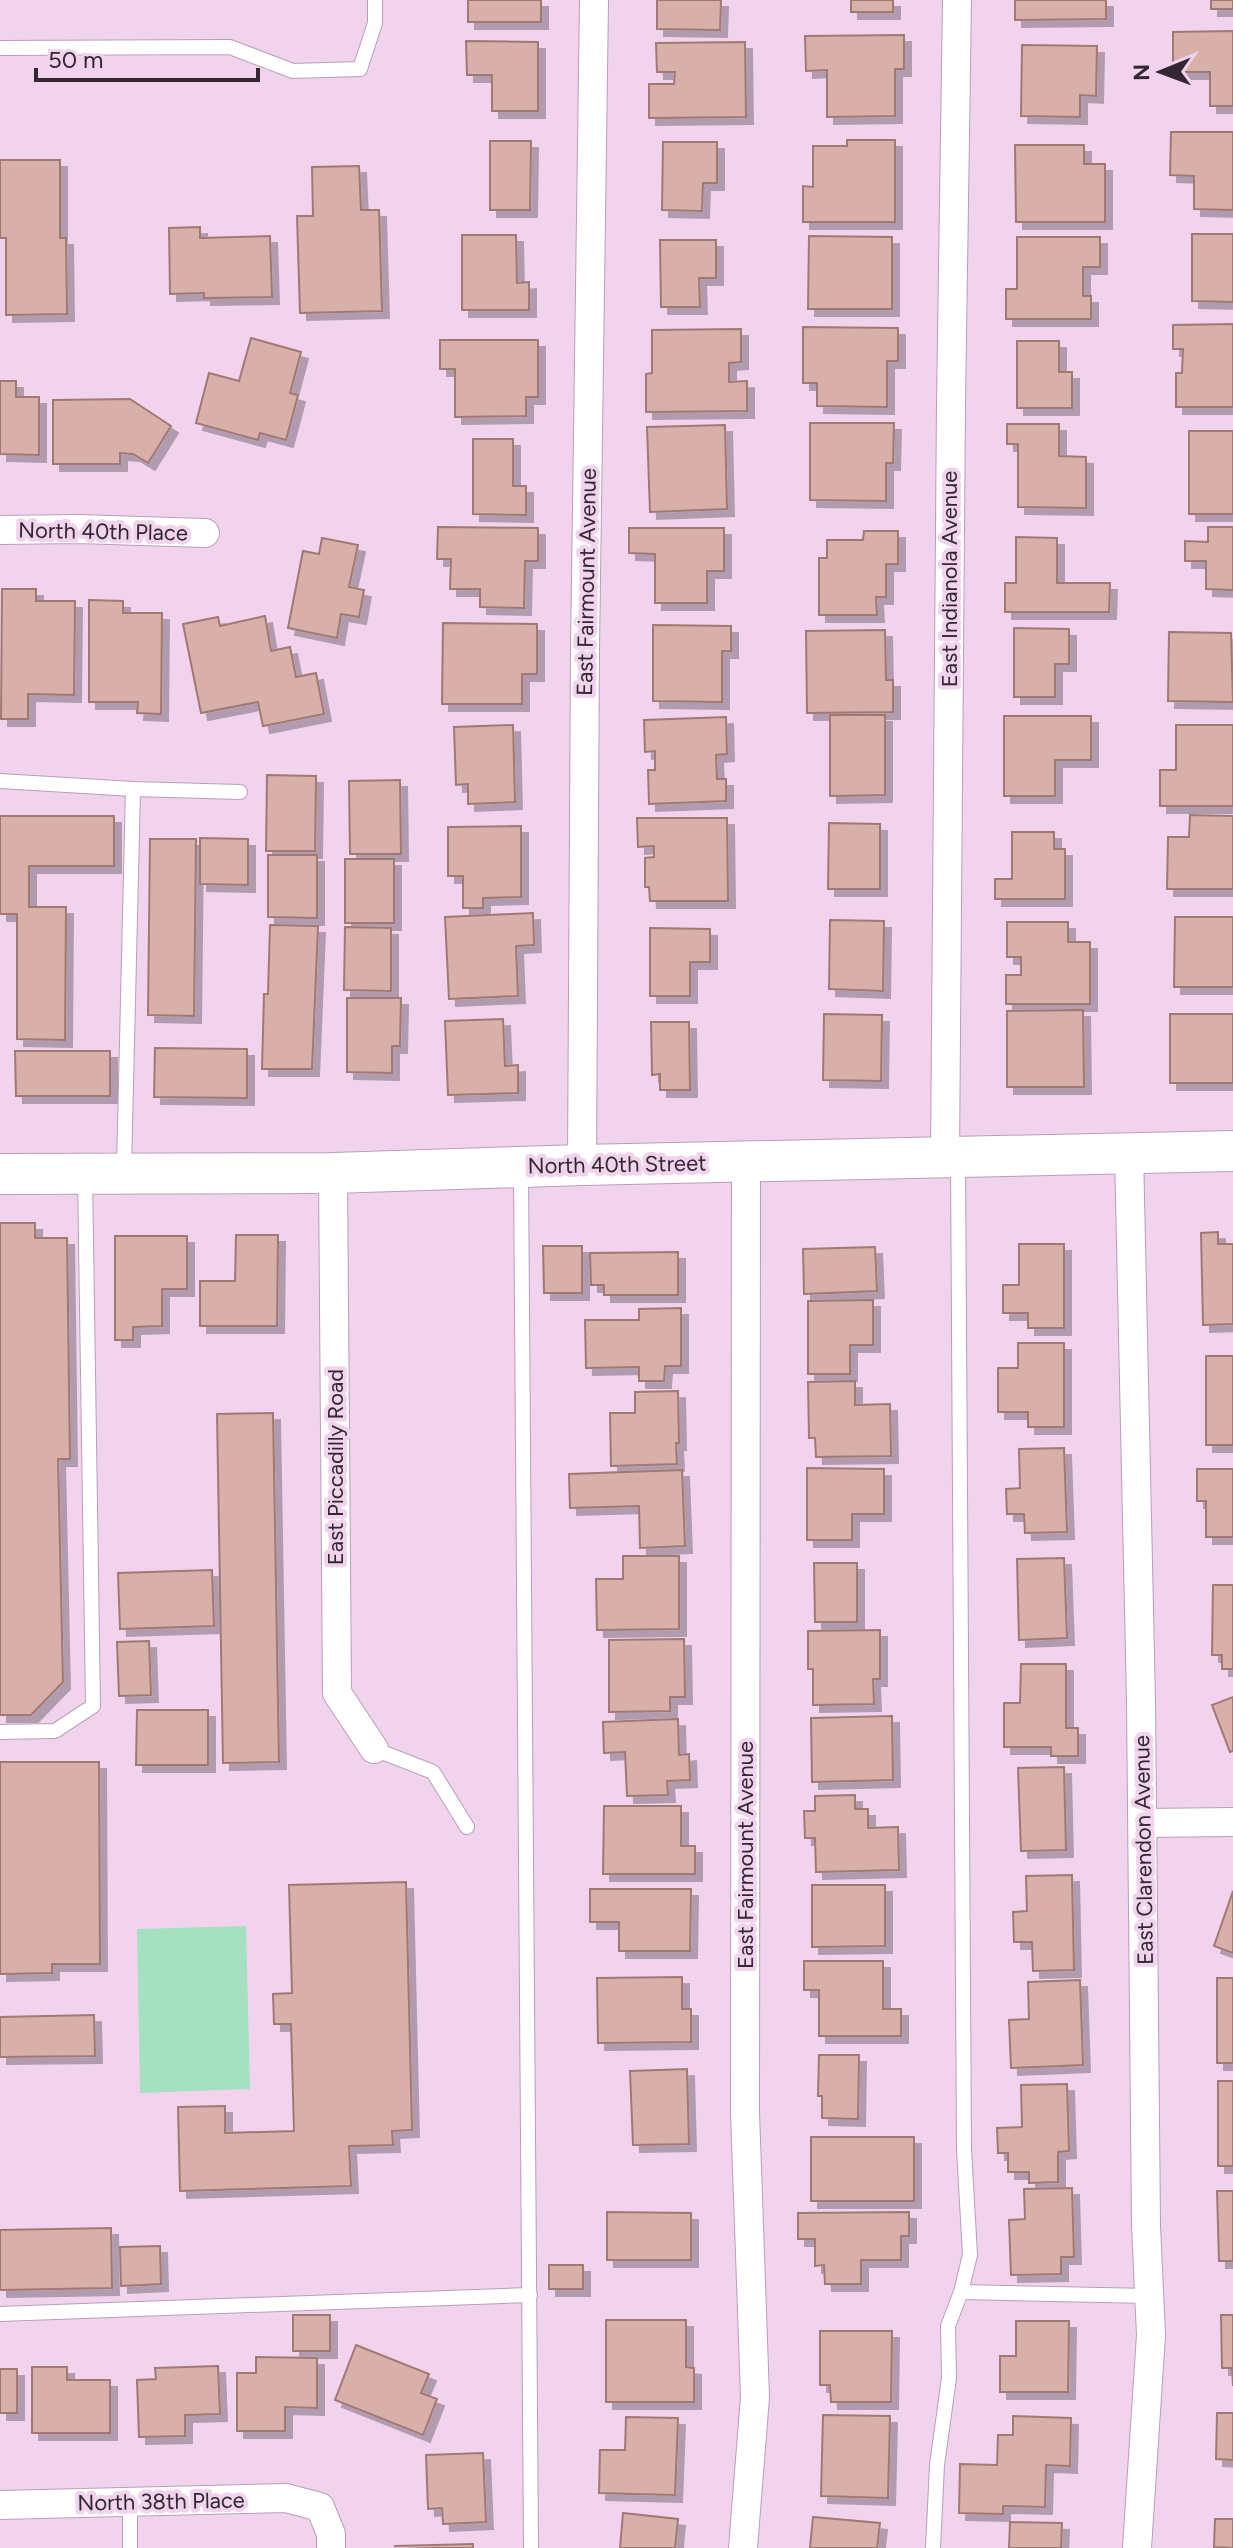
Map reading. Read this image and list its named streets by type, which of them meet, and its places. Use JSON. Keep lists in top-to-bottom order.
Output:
{
  "streets": {
    "main road": ["North 40th Street"],
    "street": [
      "North 40th Place",
      "East Indianola Avenue",
      "East Fairmount Avenue",
      "East Piccadilly Road",
      "East Clarendon Avenue",
      "North 38th Place"
    ]
  },
  "crossings": [
    ["East Indianola Avenue", "North 40th Street"],
    ["East Fairmount Avenue", "North 40th Street"],
    ["North 40th Street", "East Piccadilly Road"],
    ["North 40th Street", "East Clarendon Avenue"]
  ],
  "scale_bar": "50 m",
  "north": "left"
}
